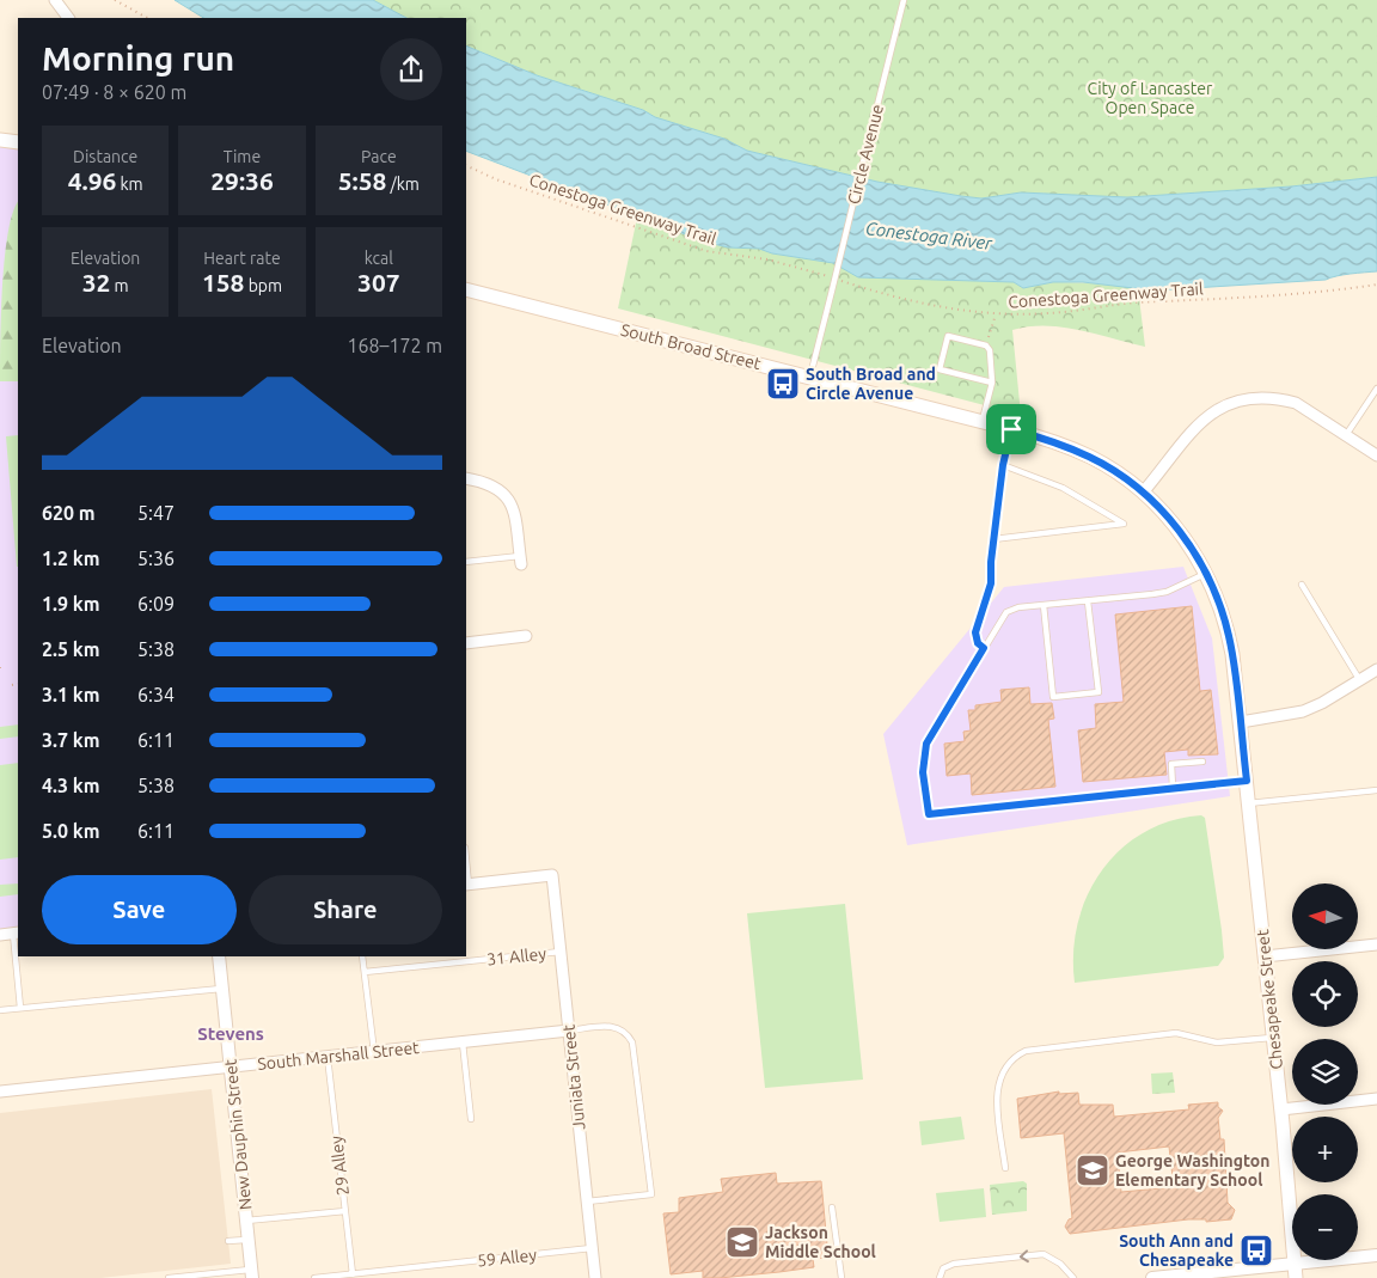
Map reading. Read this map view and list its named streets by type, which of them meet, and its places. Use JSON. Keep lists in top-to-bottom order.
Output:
{
  "streets": {
    "main road": ["South Broad Street", "Chesapeake Street"],
    "street": ["South Marshall Street", "Juniata Street", "New Dauphin Street"],
    "lane": [
      "Circle Avenue",
      "31 Alley",
      "29 Alley",
      "59 Alley"
    ],
    "path": ["Conestoga Greenway Trail"]
  },
  "crossings": [
    ["Circle Avenue", "South Broad Street"],
    ["South Broad Street", "Chesapeake Street"],
    ["31 Alley", "Juniata Street"],
    ["South Marshall Street", "Juniata Street"],
    ["South Marshall Street", "New Dauphin Street"],
    ["South Marshall Street", "29 Alley"],
    ["Juniata Street", "59 Alley"],
    ["29 Alley", "59 Alley"]
  ],
  "districts": ["Stevens"],
  "water": ["Conestoga River"],
  "parks": ["City of Lancaster Open Space"],
  "places": {
    "bus stop": ["South Broad and Circle Avenue", "South Ann and Chesapeake"],
    "school or university": ["George Washington Elementary School", "Jackson Middle School"]
  },
  "north": "left",
  "page": {
    "heading": ["Morning run", "07:49 · 8 × 620 m"],
    "stats": [
      ["Distance", "4.96 km"],
      ["Time", "29:36"],
      ["Pace", "5:58 /km"],
      ["Elevation", "32 m"],
      ["Heart rate", "158 bpm"],
      ["kcal", "307"]
    ],
    "chart": ["Elevation", "168–172 m"],
    "list": [
      {
        "name": "620 m",
        "note": "5:47"
      },
      {
        "name": "1.2 km",
        "note": "5:36"
      },
      {
        "name": "1.9 km",
        "note": "6:09"
      },
      {
        "name": "2.5 km",
        "note": "5:38"
      },
      {
        "name": "3.1 km",
        "note": "6:34"
      },
      {
        "name": "3.7 km",
        "note": "6:11"
      },
      {
        "name": "4.3 km",
        "note": "5:38"
      },
      {
        "name": "5.0 km",
        "note": "6:11"
      }
    ],
    "buttons": ["Save", "Share"],
    "map_buttons": ["+", "−"]
  }
}
